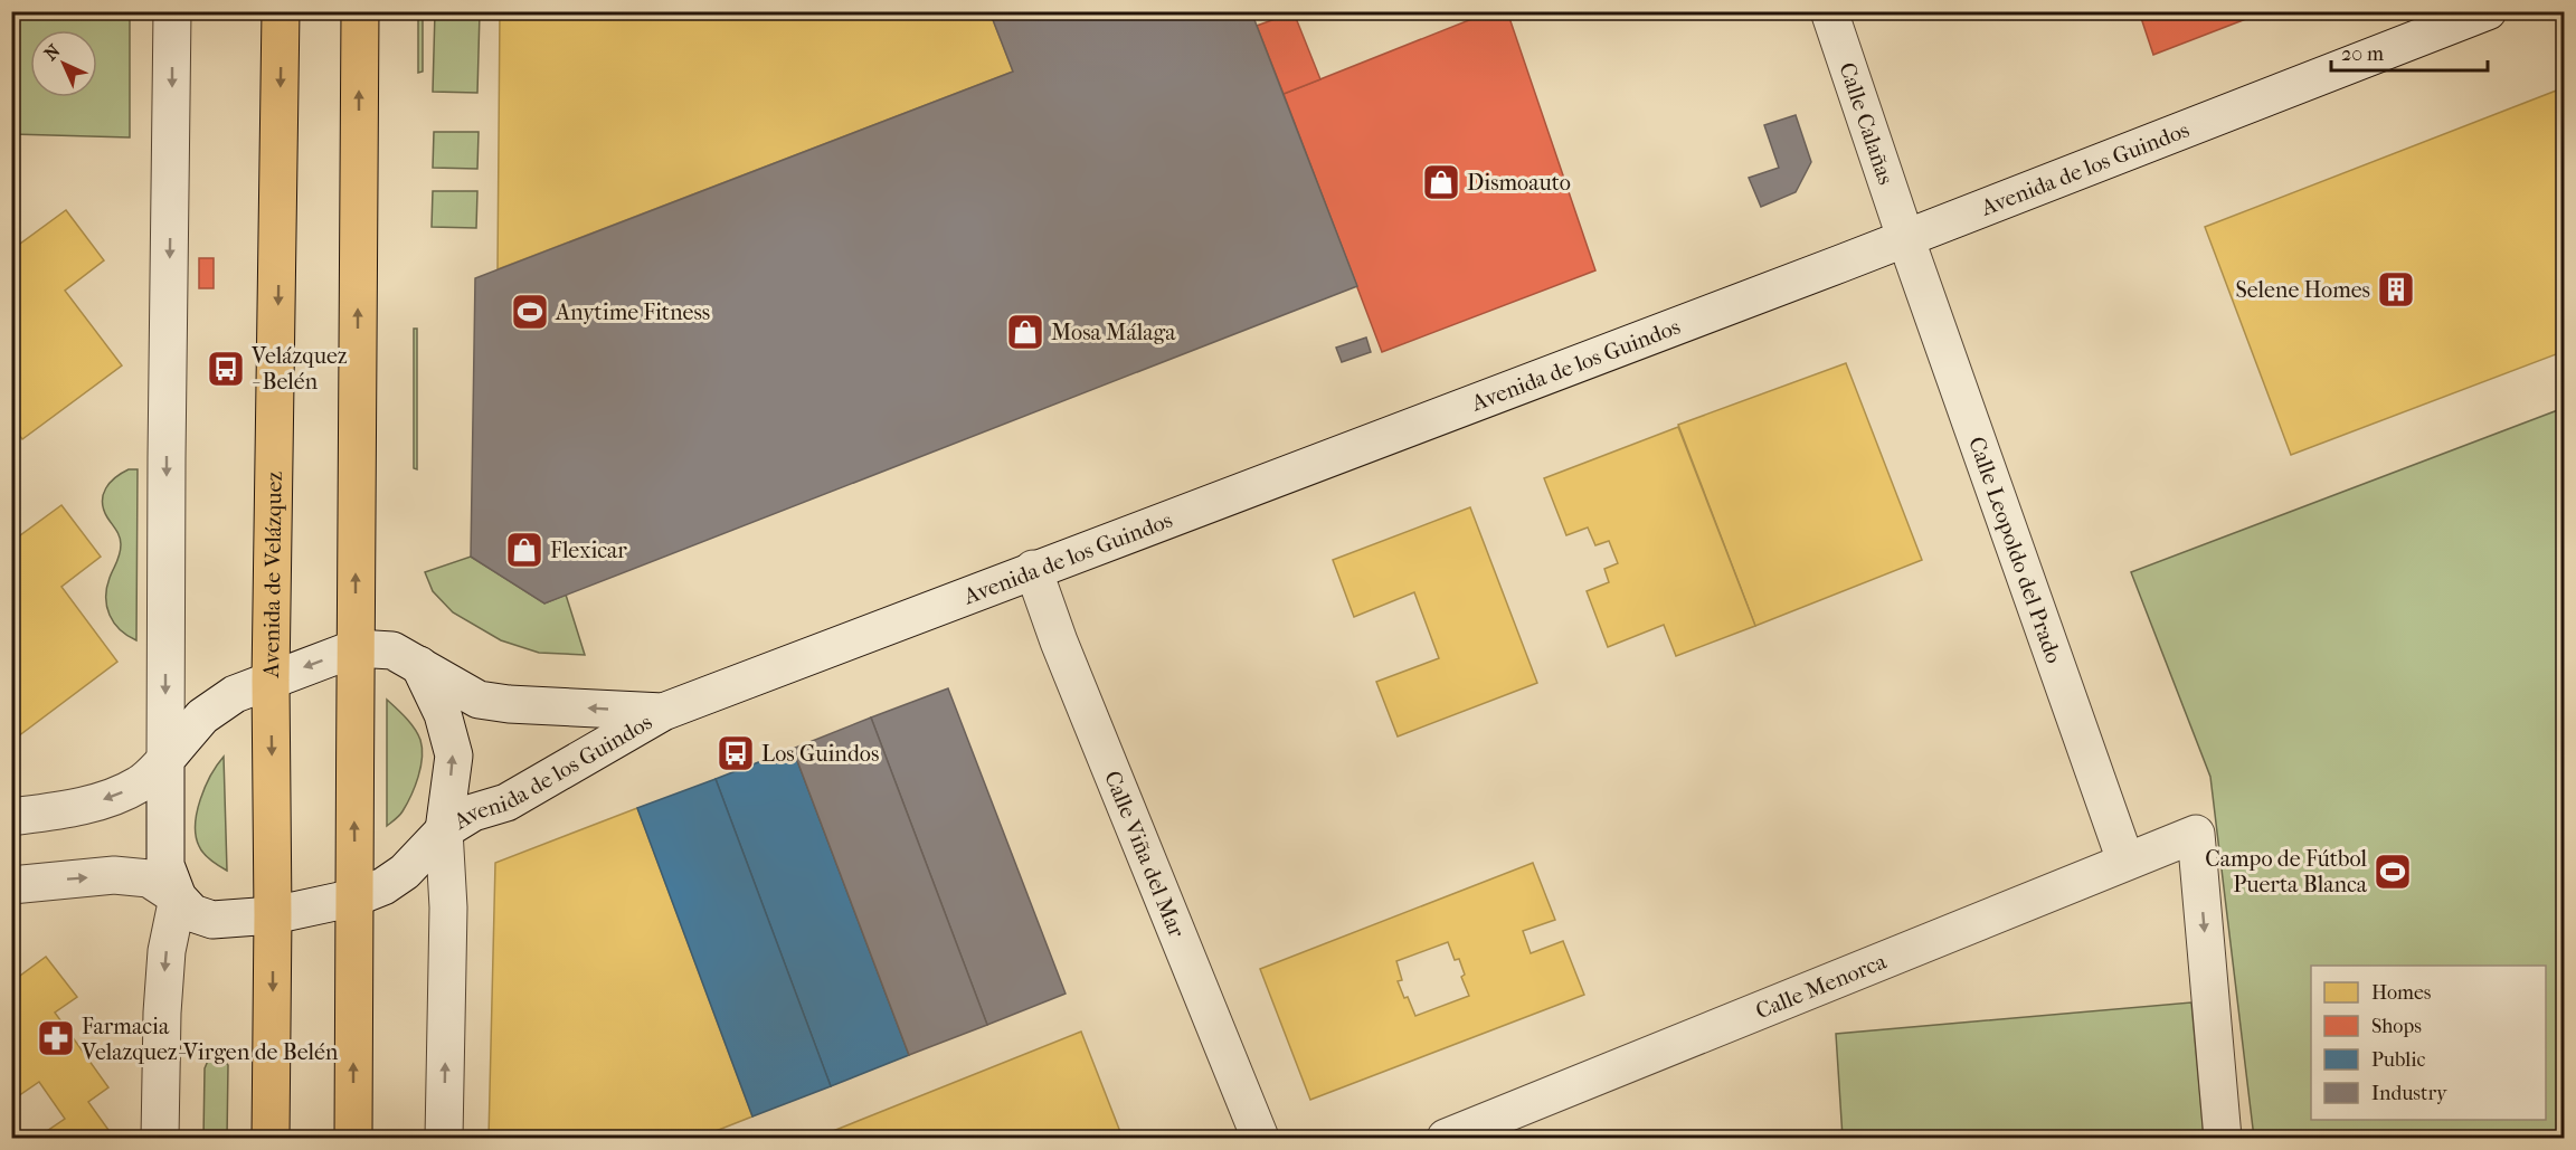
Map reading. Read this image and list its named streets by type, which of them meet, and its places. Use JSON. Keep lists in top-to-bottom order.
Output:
{
  "streets": {
    "main road": ["Avenida de Velázquez"],
    "street": [
      "Calle Calañas",
      "Avenida de los Guindos",
      "Calle Leopoldo del Prado",
      "Calle Viña del Mar",
      "Calle Menorca"
    ]
  },
  "crossings": [
    ["Calle Calañas", "Avenida de los Guindos"],
    ["Calle Calañas", "Calle Leopoldo del Prado"],
    ["Avenida de los Guindos", "Calle Leopoldo del Prado"],
    ["Avenida de los Guindos", "Avenida de Velázquez"],
    ["Avenida de los Guindos", "Calle Viña del Mar"],
    ["Calle Leopoldo del Prado", "Calle Menorca"]
  ],
  "places": {
    "shop": ["Dismoauto", "Mosa Málaga", "Flexicar"],
    "building": ["Selene Homes"],
    "sports": ["Anytime Fitness", "Campo de Fútbol Puerta Blanca"],
    "bus stop": ["Velázquez - Belén", "Los Guindos"],
    "pharmacy": ["Farmacia Velazquez-Virgen de Belén"]
  },
  "legend": [
    "Homes",
    "Shops",
    "Public",
    "Industry"
  ],
  "scale_bar": "20 m",
  "north": "top left"
}
